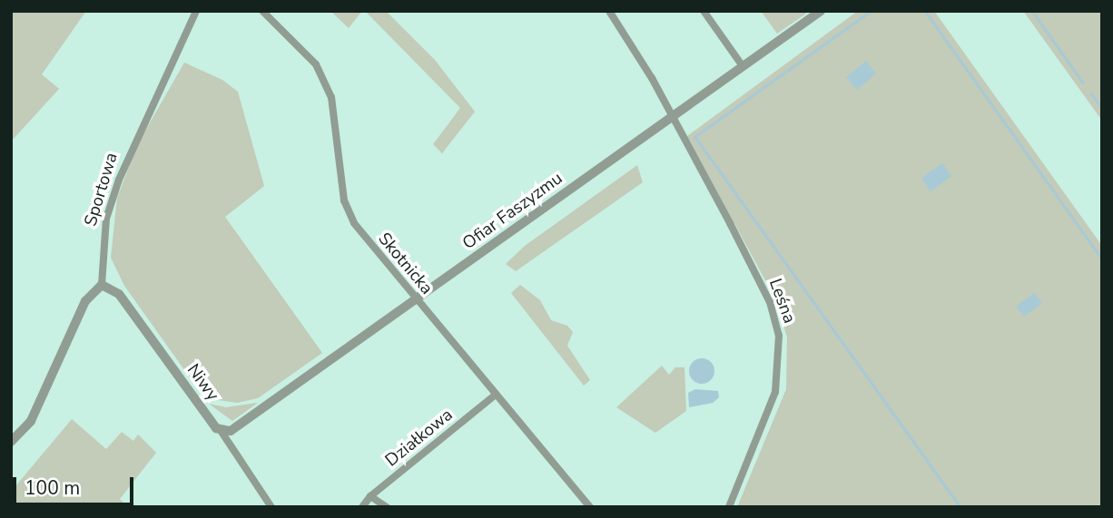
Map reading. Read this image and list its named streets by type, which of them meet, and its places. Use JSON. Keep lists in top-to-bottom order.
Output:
{
  "streets": {
    "street": [
      "Sportowa",
      "Ofiar Faszyzmu",
      "Skotnicka",
      "Leśna",
      "Niwy",
      "Działkowa"
    ]
  },
  "crossings": [
    ["Sportowa", "Niwy"],
    ["Ofiar Faszyzmu", "Skotnicka"],
    ["Ofiar Faszyzmu", "Leśna"],
    ["Ofiar Faszyzmu", "Niwy"],
    ["Skotnicka", "Działkowa"]
  ],
  "scale_bar": "100 m"
}
